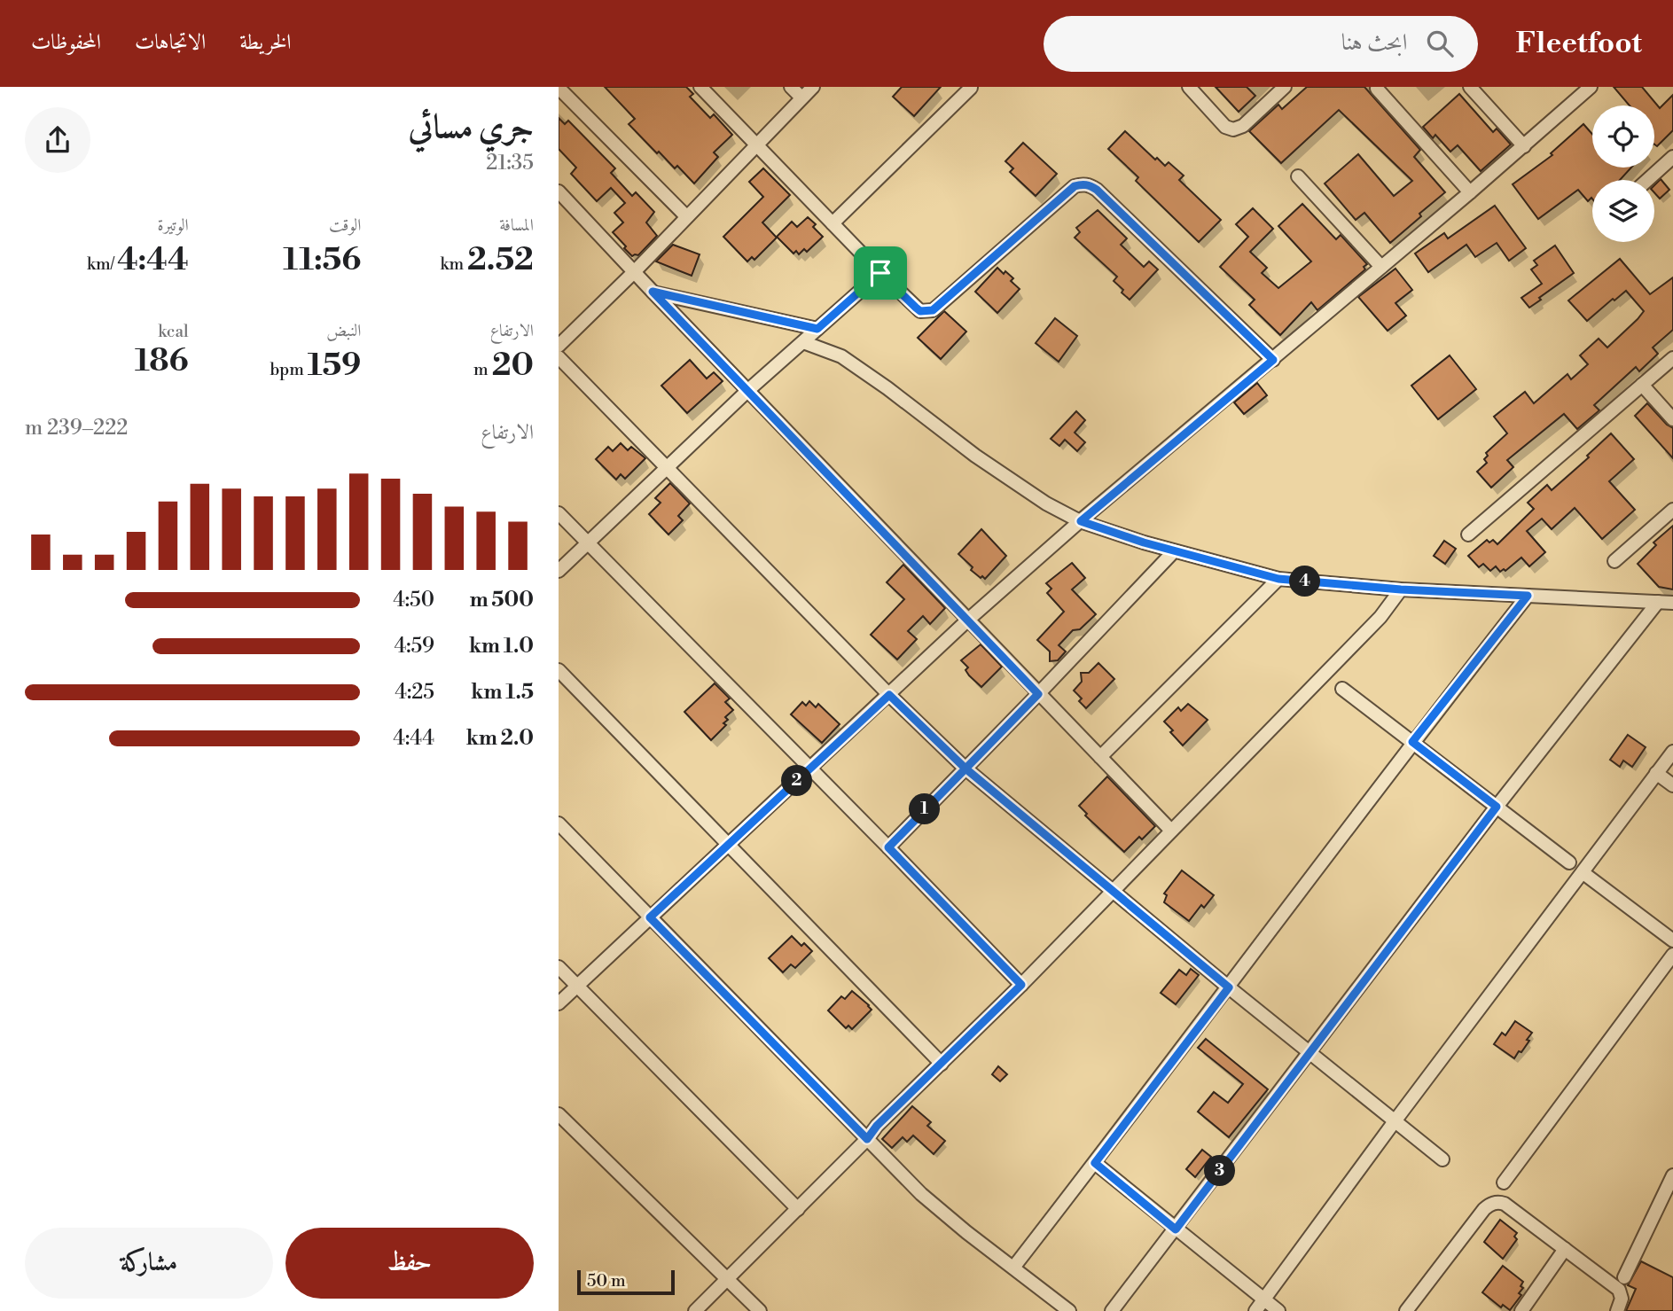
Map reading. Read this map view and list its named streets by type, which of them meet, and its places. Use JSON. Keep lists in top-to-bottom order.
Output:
{
  "scale_bar": "50 m",
  "page": {
    "header": "Fleetfoot",
    "search": "ابحث هنا",
    "nav": ["الخريطة", "الاتجاهات", "المحفوظات"],
    "heading": ["جري مسائي", "21:35"],
    "stats": [
      ["المسافة", "2.52 km"],
      ["الوقت", "11:56"],
      ["الوتيرة", "4:44 /km"],
      ["الارتفاع", "20 m"],
      ["النبض", "159 bpm"],
      ["kcal", "186"]
    ],
    "chart": ["الارتفاع", "222–239 m"],
    "pins": [
      "4",
      "2",
      "1",
      "3"
    ],
    "list": [
      {
        "name": "500 m",
        "note": "4:50"
      },
      {
        "name": "1.0 km",
        "note": "4:59"
      },
      {
        "name": "1.5 km",
        "note": "4:25"
      },
      {
        "name": "2.0 km",
        "note": "4:44"
      }
    ],
    "buttons": ["حفظ", "مشاركة"],
    "scale": "50 m"
  }
}
